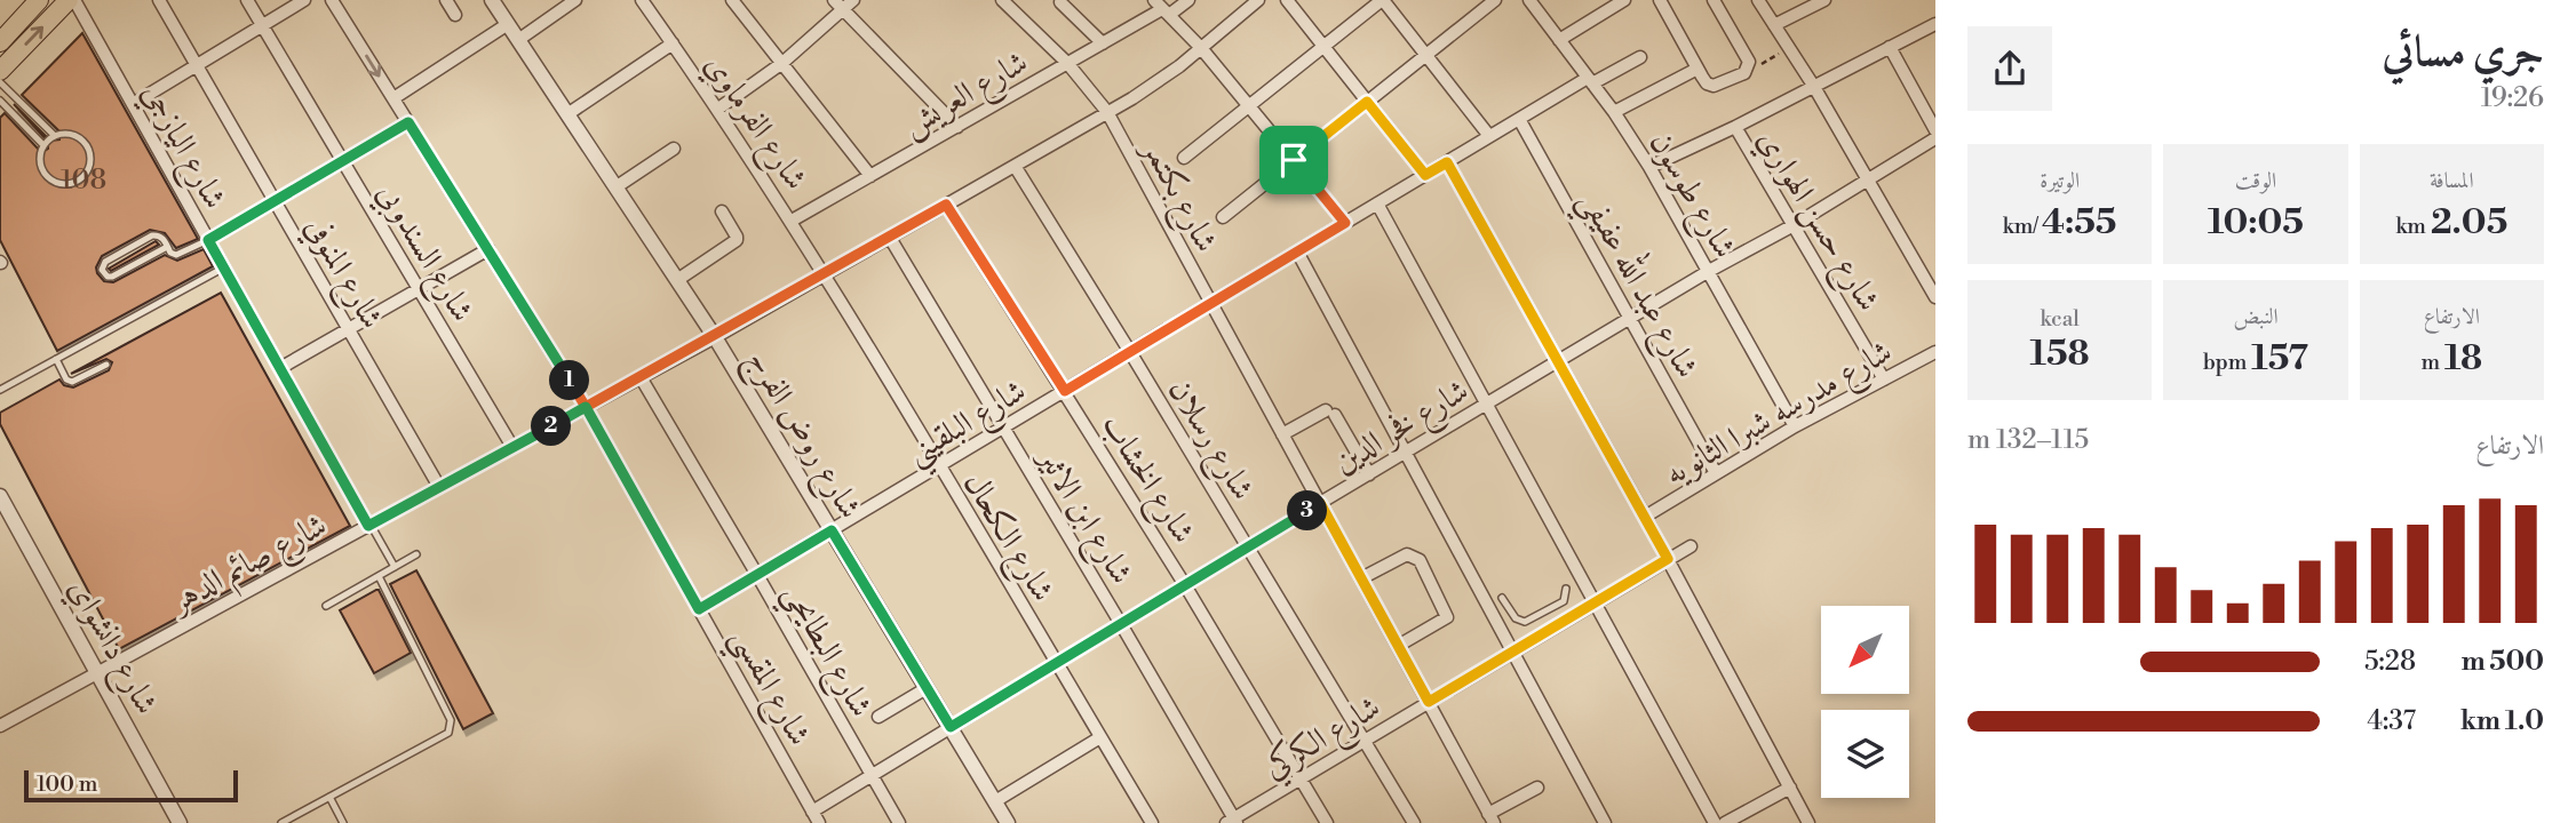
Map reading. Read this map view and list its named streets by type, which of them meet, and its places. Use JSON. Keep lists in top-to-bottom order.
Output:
{
  "streets": {
    "street": [
      "شارع العريش",
      "شارع الفرماوي",
      "شارع اليازجي",
      "شارع طوسون",
      "شارع بكتمر",
      "شارع حسن الهواري",
      "شارع السندوبي",
      "شارع المنوفي",
      "شارع عبد الله عفيفي",
      "شارع مدرسه شبرا الثانويه",
      "شارع البلقيني",
      "شارع فخر الدين",
      "شارع روض الفرج",
      "شارع رسلان",
      "شارع الخشاب",
      "شارع ابن الاثير",
      "شارع الكحال",
      "شارع صائم الدهر",
      "شارع دانشواي",
      "شارع البطايحي",
      "شارع المقسي",
      "شارع الكركي"
    ]
  },
  "crossings": [
    ["شارع العريش", "شارع الفرماوي"],
    ["شارع العريش", "شارع بكتمر"],
    ["شارع الفرماوي", "شارع الكحال"],
    ["شارع الفرماوي", "شارع صائم الدهر"],
    ["شارع اليازجي", "شارع صائم الدهر"],
    ["شارع طوسون", "شارع مدرسه شبرا الثانويه"],
    ["شارع طوسون", "شارع البلقيني"],
    ["شارع طوسون", "شارع فخر الدين"],
    ["شارع بكتمر", "شارع البلقيني"],
    ["شارع بكتمر", "شارع فخر الدين"],
    ["شارع بكتمر", "شارع صائم الدهر"],
    ["شارع بكتمر", "شارع الكركي"],
    ["شارع حسن الهواري", "شارع مدرسه شبرا الثانويه"],
    ["شارع حسن الهواري", "شارع فخر الدين"],
    ["شارع السندوبي", "شارع صائم الدهر"],
    ["شارع المنوفي", "شارع صائم الدهر"],
    ["شارع عبد الله عفيفي", "شارع مدرسه شبرا الثانويه"],
    ["شارع عبد الله عفيفي", "شارع البلقيني"],
    ["شارع عبد الله عفيفي", "شارع فخر الدين"],
    ["شارع البلقيني", "شارع روض الفرج"],
    ["شارع البلقيني", "شارع رسلان"],
    ["شارع البلقيني", "شارع الخشاب"],
    ["شارع البلقيني", "شارع ابن الاثير"],
    ["شارع البلقيني", "شارع الكحال"],
    ["شارع البلقيني", "شارع البطايحي"],
    ["شارع البلقيني", "شارع المقسي"],
    ["شارع فخر الدين", "شارع روض الفرج"],
    ["شارع فخر الدين", "شارع رسلان"],
    ["شارع فخر الدين", "شارع الخشاب"],
    ["شارع فخر الدين", "شارع ابن الاثير"],
    ["شارع فخر الدين", "شارع الكحال"],
    ["شارع فخر الدين", "شارع البطايحي"],
    ["شارع فخر الدين", "شارع المقسي"],
    ["شارع روض الفرج", "شارع صائم الدهر"],
    ["شارع رسلان", "شارع صائم الدهر"],
    ["شارع رسلان", "شارع الكركي"],
    ["شارع الخشاب", "شارع صائم الدهر"],
    ["شارع الخشاب", "شارع الكركي"],
    ["شارع ابن الاثير", "شارع صائم الدهر"],
    ["شارع ابن الاثير", "شارع الكركي"],
    ["شارع الكحال", "شارع صائم الدهر"],
    ["شارع صائم الدهر", "شارع دانشواي"],
    ["شارع صائم الدهر", "شارع البطايحي"],
    ["شارع صائم الدهر", "شارع المقسي"]
  ],
  "house_numbers": ["108"],
  "scale_bar": "100 m",
  "north": "bottom left",
  "page": {
    "heading": ["جري مسائي", "19:26"],
    "stats": [
      ["المسافة", "2.05 km"],
      ["الوقت", "10:05"],
      ["الوتيرة", "4:55 /km"],
      ["الارتفاع", "18 m"],
      ["النبض", "157 bpm"],
      ["kcal", "158"]
    ],
    "pins": ["1", "2", "3"],
    "chart": ["الارتفاع", "115–132 m"],
    "list": [
      {
        "name": "500 m",
        "note": "5:28"
      },
      {
        "name": "1.0 km",
        "note": "4:37"
      }
    ],
    "scale": "100 m"
  }
}
